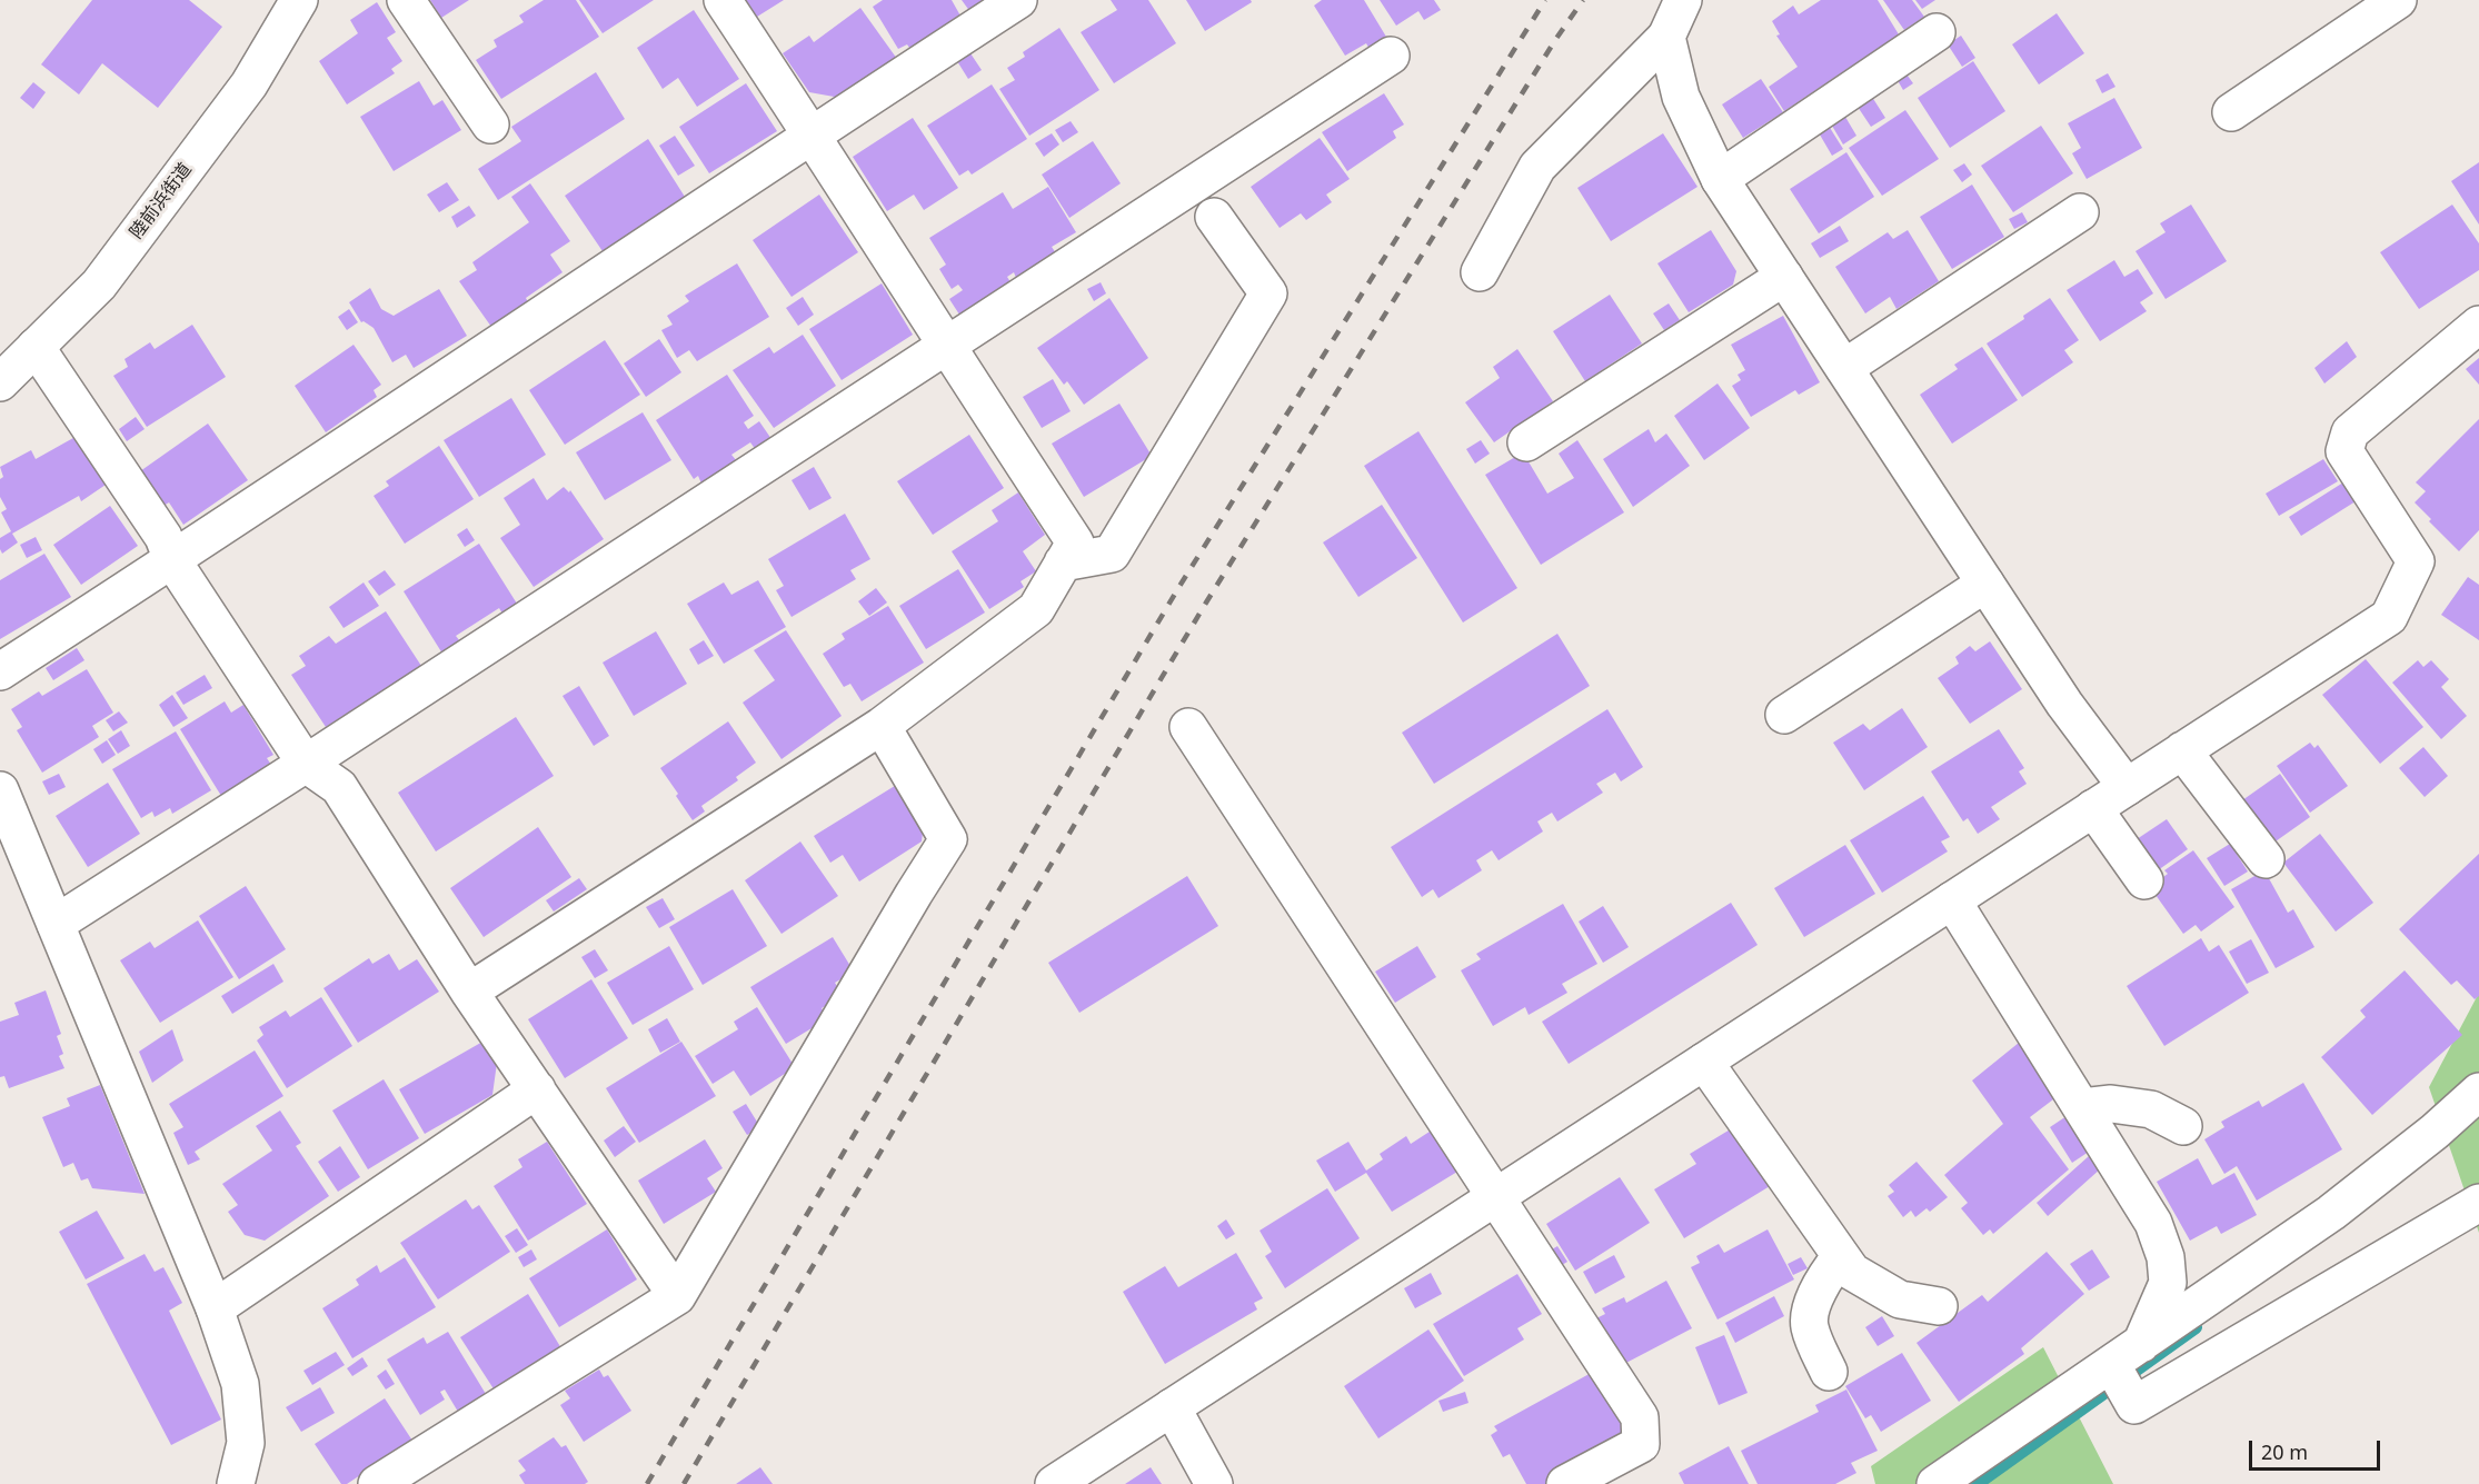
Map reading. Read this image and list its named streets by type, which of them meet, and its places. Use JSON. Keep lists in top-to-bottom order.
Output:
{
  "streets": {
    "street": ["陸前浜街道"]
  },
  "scale_bar": "20 m"
}
